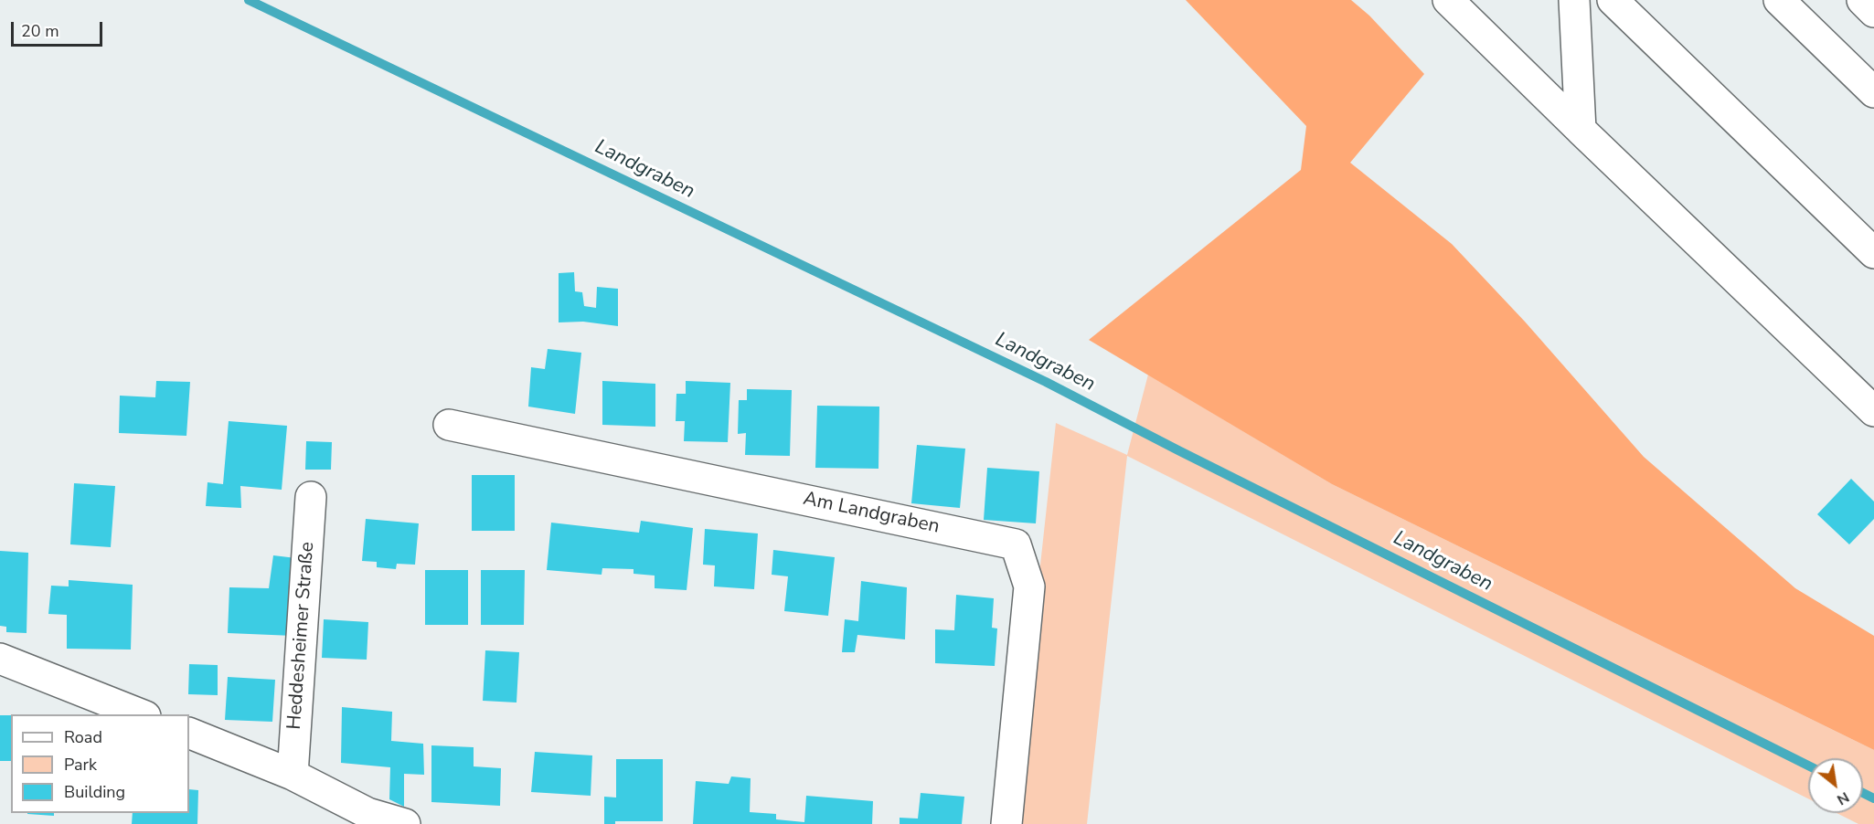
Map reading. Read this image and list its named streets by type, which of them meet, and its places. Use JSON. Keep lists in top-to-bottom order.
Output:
{
  "streets": {
    "main road": ["Am Landgraben", "Heddesheimer Straße"]
  },
  "water": ["Landgraben"],
  "legend": ["Road", "Park", "Building"],
  "scale_bar": "20 m",
  "north": "bottom right"
}
